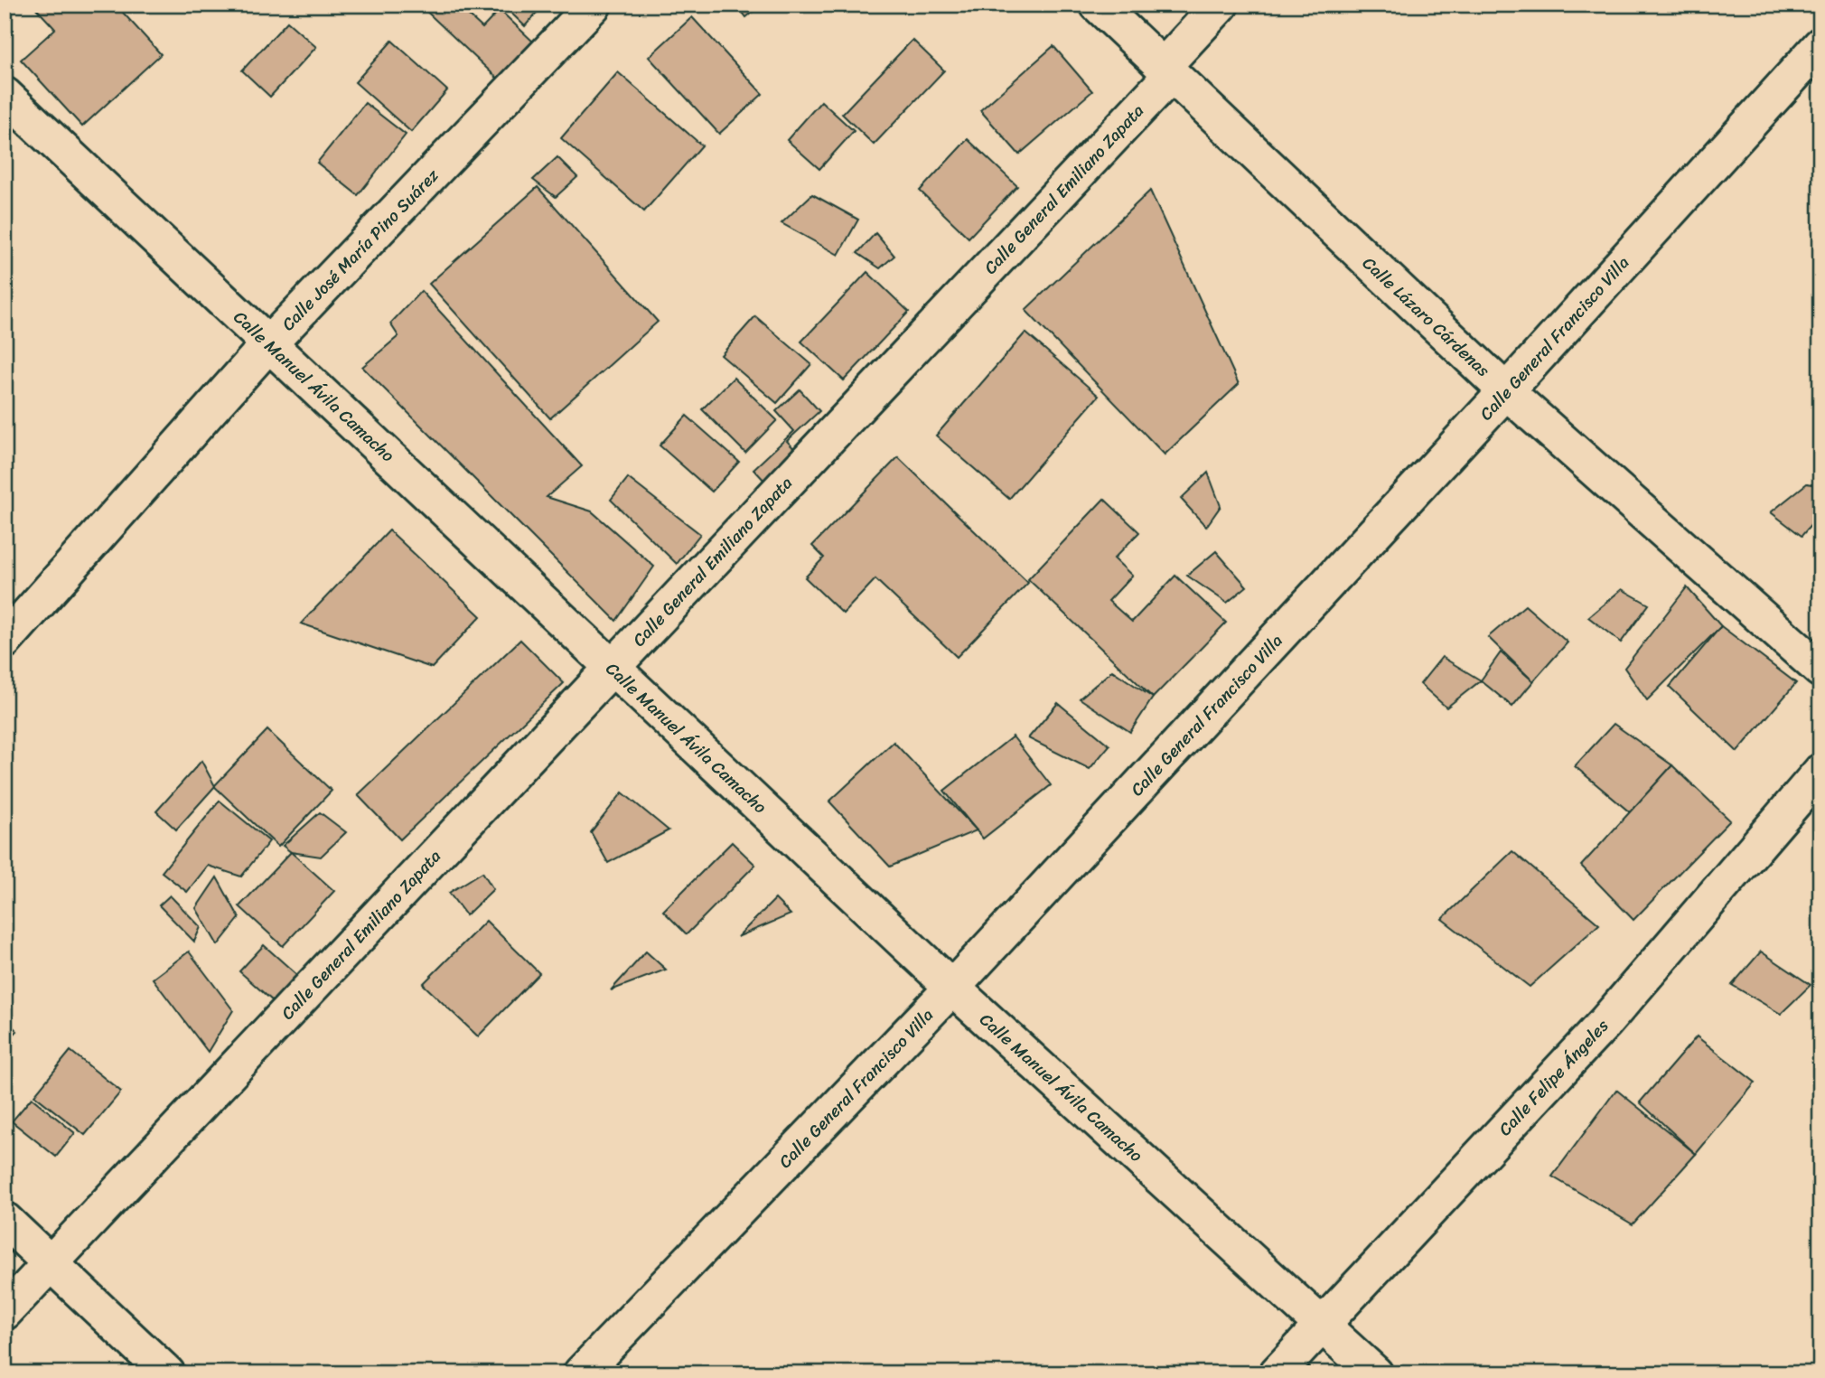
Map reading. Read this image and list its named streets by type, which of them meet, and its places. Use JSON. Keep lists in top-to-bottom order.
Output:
{
  "streets": {
    "street": [
      "Calle General Emiliano Zapata",
      "Calle José María Pino Suárez",
      "Calle Lázaro Cárdenas",
      "Calle General Francisco Villa",
      "Calle Manuel Ávila Camacho",
      "Calle Felipe Ángeles"
    ]
  },
  "crossings": [
    ["Calle General Emiliano Zapata", "Calle Lázaro Cárdenas"],
    ["Calle General Emiliano Zapata", "Calle Manuel Ávila Camacho"],
    ["Calle José María Pino Suárez", "Calle Manuel Ávila Camacho"],
    ["Calle Lázaro Cárdenas", "Calle General Francisco Villa"],
    ["Calle General Francisco Villa", "Calle Manuel Ávila Camacho"],
    ["Calle Manuel Ávila Camacho", "Calle Felipe Ángeles"]
  ]
}
